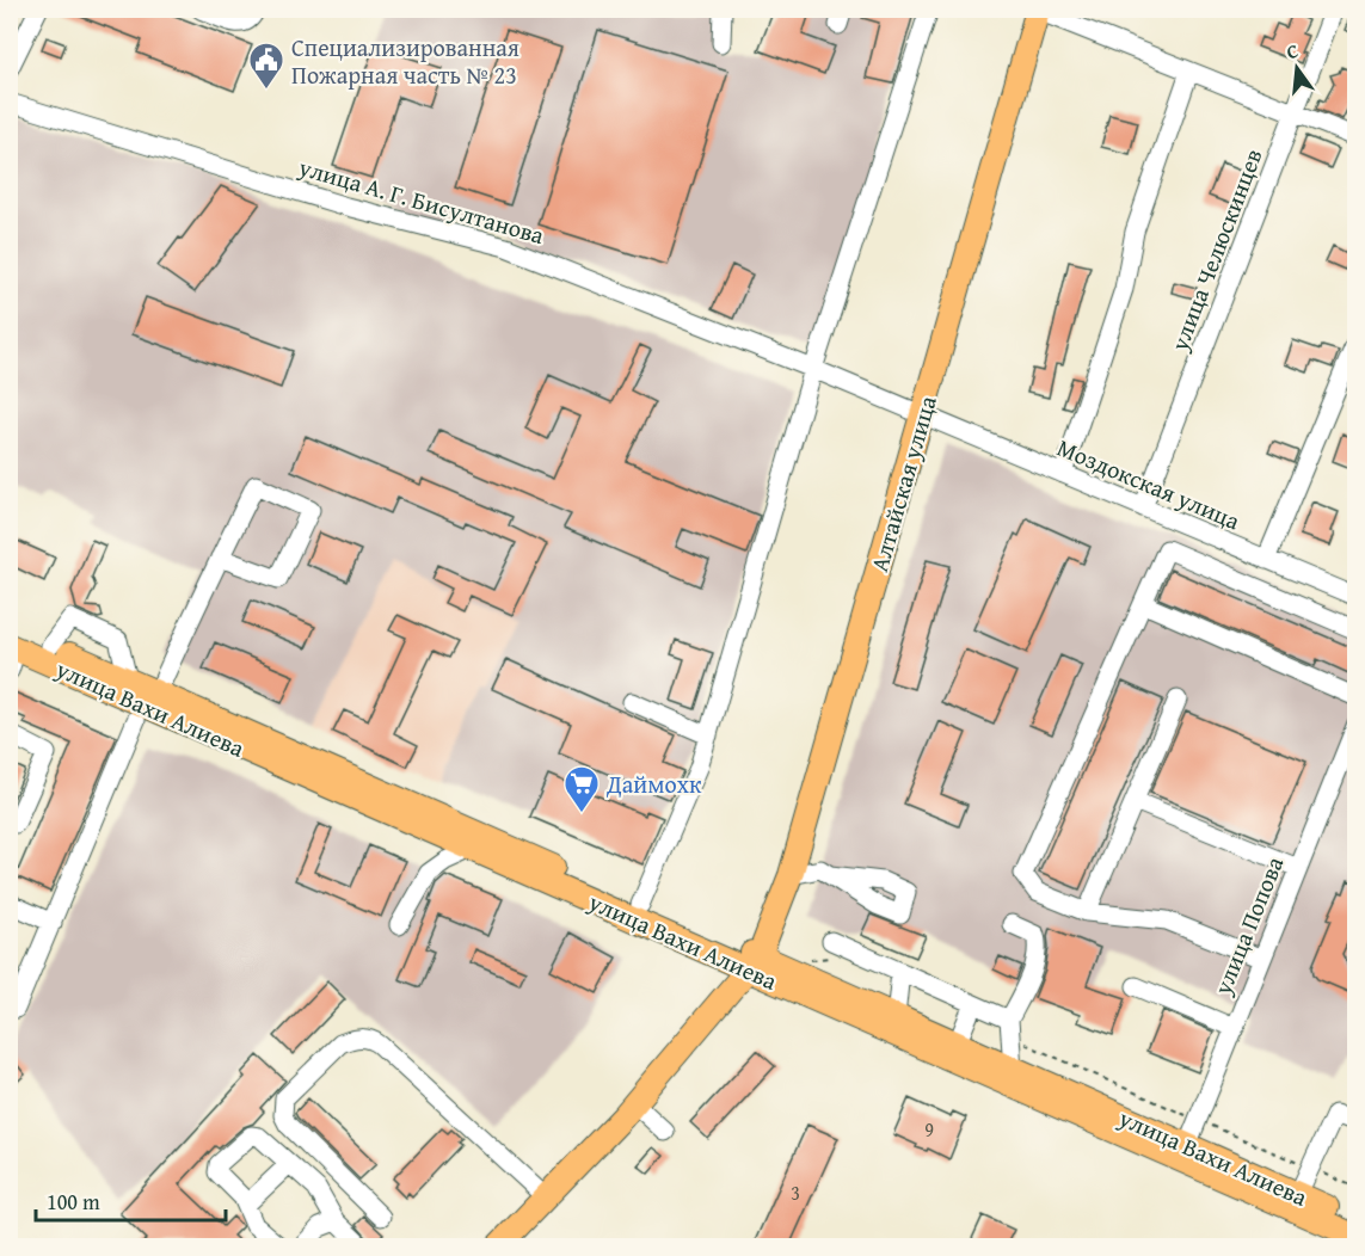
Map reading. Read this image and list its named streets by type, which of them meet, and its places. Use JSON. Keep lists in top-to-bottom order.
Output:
{
  "streets": {
    "main road": ["Алтайская улица", "улица Вахи Алиева"],
    "street": [
      "улица А. Г. Бисултанова",
      "улица Челюскинцев",
      "Моздокская улица",
      "улица Попова"
    ]
  },
  "crossings": [
    ["улица А. Г. Бисултанова", "Алтайская улица"],
    ["улица А. Г. Бисултанова", "Моздокская улица"],
    ["улица Челюскинцев", "Моздокская улица"],
    ["Алтайская улица", "Моздокская улица"],
    ["Алтайская улица", "улица Вахи Алиева"],
    ["улица Вахи Алиева", "улица Попова"]
  ],
  "places": {
    "public building": ["Специализированная Пожарная часть № 23"],
    "supermarket": ["Даймохк"]
  },
  "house_numbers": ["9", "3"],
  "scale_bar": "100 m",
  "north": "top"
}
